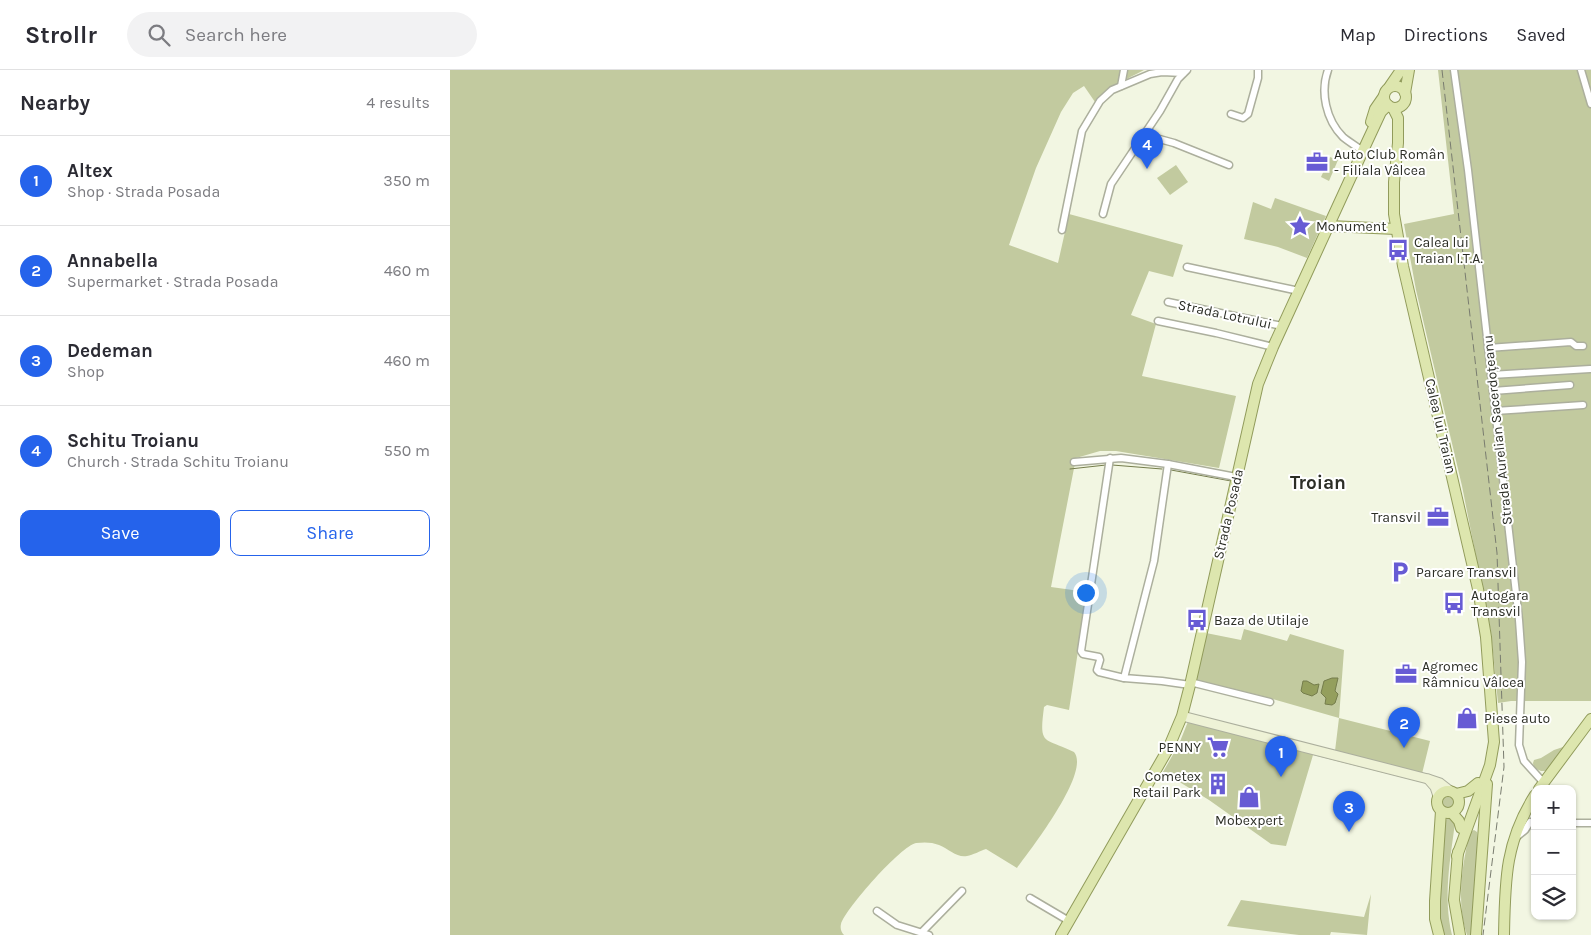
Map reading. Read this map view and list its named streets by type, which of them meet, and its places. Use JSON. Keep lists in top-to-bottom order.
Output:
{
  "streets": {
    "main road": ["Calea lui Traian", "Strada Posada"],
    "street": ["Strada Lotrului", "Strada Aurelian Sacerdoțeanu"]
  },
  "crossings": [
    ["Strada Lotrului", "Strada Posada"],
    ["Calea lui Traian", "Strada Posada"]
  ],
  "districts": ["Troian"],
  "places": {
    "office": ["Auto Club Român - Filiala Vâlcea", "Transvil", "Agromec Râmnicu Vâlcea"],
    "place": ["Monument"],
    "bus stop": ["Calea lui Traian I.T.A.", "Autogara Transvil", "Baza de Utilaje"],
    "parking": ["Parcare Transvil"],
    "shop": ["Piese auto", "Mobexpert"],
    "supermarket": ["PENNY"],
    "building": ["Cometex Retail Park"]
  },
  "page": {
    "header": "Strollr",
    "search": "Search here",
    "nav": ["Map", "Directions", "Saved"],
    "heading": ["Nearby", "4 results"],
    "pins": [
      "4",
      "2",
      "1",
      "3"
    ],
    "list": [
      {
        "mark": "1",
        "name": "Altex",
        "note": "Shop · Strada Posada",
        "value": "350 m"
      },
      {
        "mark": "2",
        "name": "Annabella",
        "note": "Supermarket · Strada Posada",
        "value": "460 m"
      },
      {
        "mark": "3",
        "name": "Dedeman",
        "note": "Shop",
        "value": "460 m"
      },
      {
        "mark": "4",
        "name": "Schitu Troianu",
        "note": "Church · Strada Schitu Troianu",
        "value": "550 m"
      }
    ],
    "buttons": ["Save", "Share"],
    "map_buttons": ["+", "−"]
  }
}
